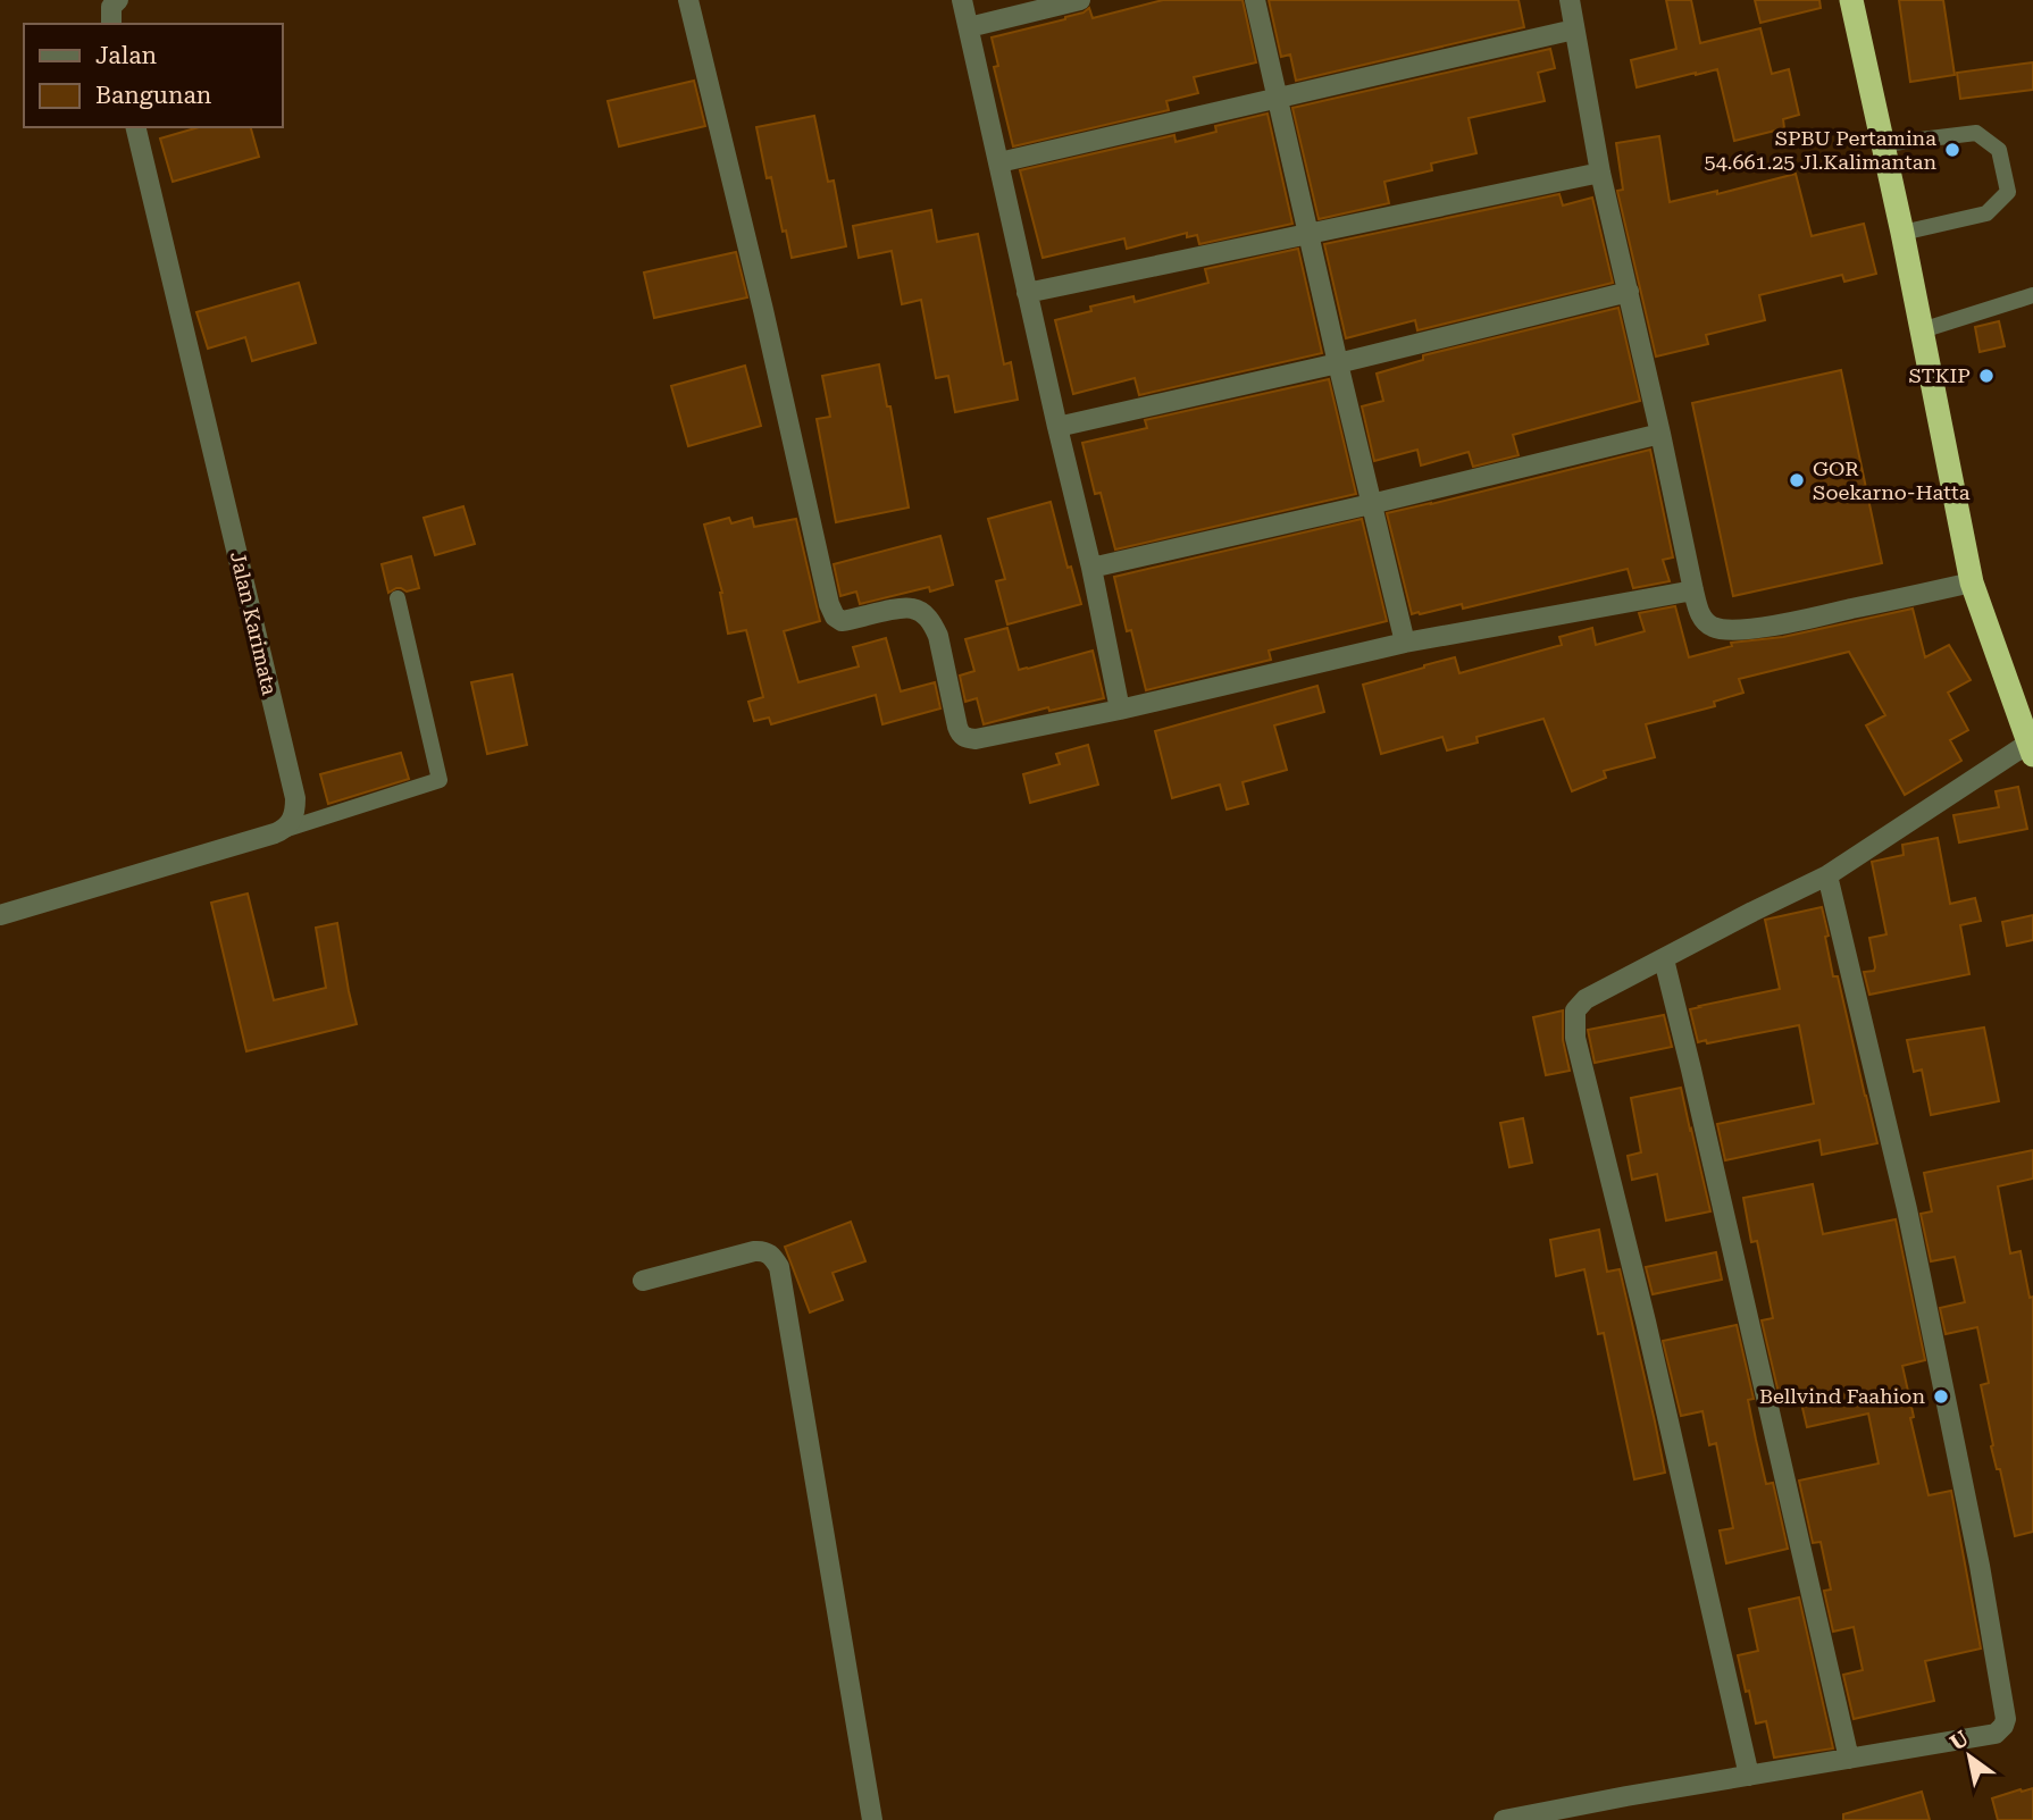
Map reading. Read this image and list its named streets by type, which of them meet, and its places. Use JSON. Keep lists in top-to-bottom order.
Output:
{
  "streets": {
    "street": ["Jalan Karimata"]
  },
  "places": [
    "SPBU Pertamina 54.661.25 Jl.Kalimantan",
    "STKIP",
    "GOR Soekarno-Hatta",
    "Bellvind Faahion"
  ],
  "legend": ["Jalan", "Bangunan"],
  "north": "top left"
}
